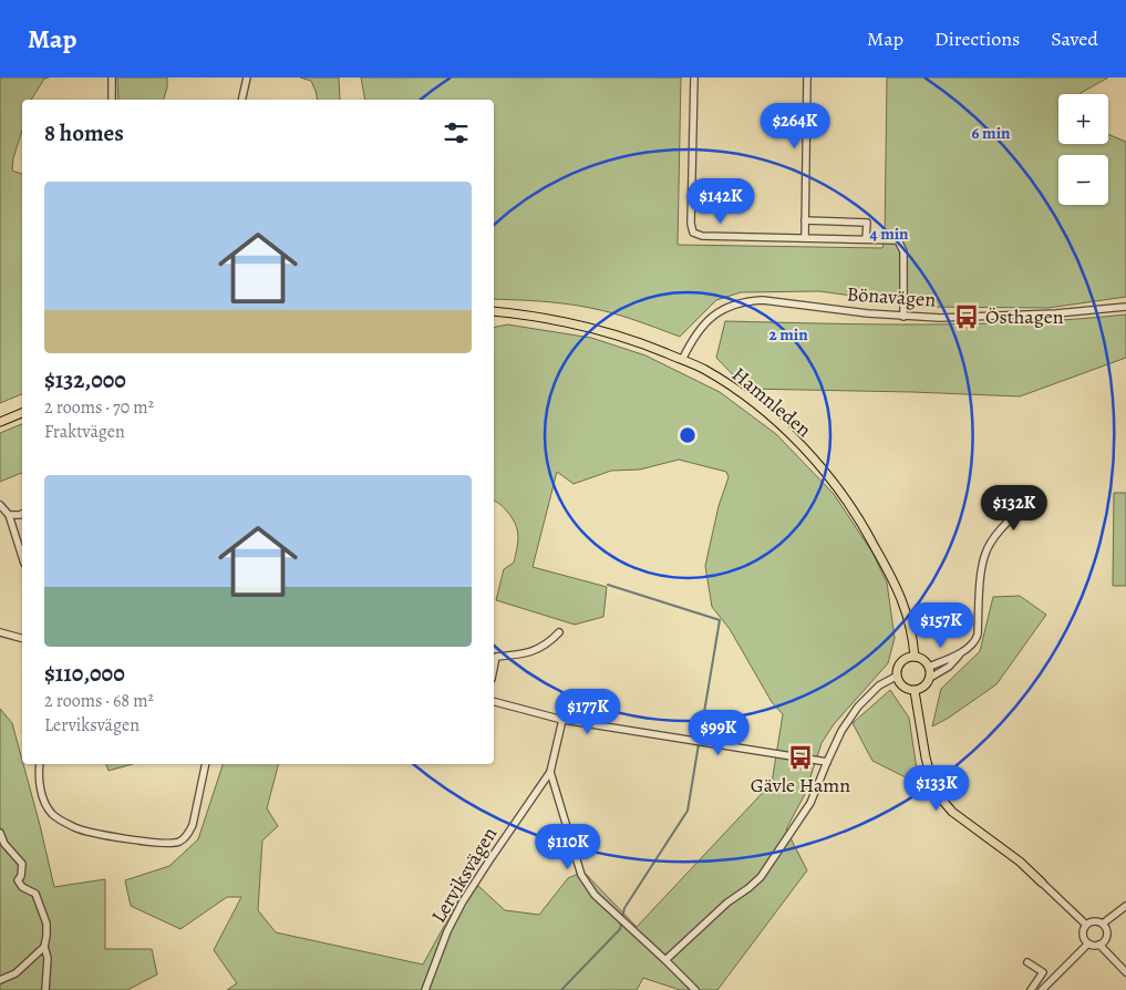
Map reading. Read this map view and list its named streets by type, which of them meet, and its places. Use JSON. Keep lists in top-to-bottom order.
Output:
{
  "streets": {
    "main road": ["Hamnleden"],
    "street": ["Bönavägen", "Lerviksvägen"]
  },
  "crossings": [
    ["Bönavägen", "Hamnleden"]
  ],
  "places": {
    "bus stop": ["Östhagen", "Gävle Hamn"]
  },
  "page": {
    "header": "Map",
    "nav": ["Map", "Directions", "Saved"],
    "map_buttons": ["+", "−"],
    "heading": "8 homes",
    "price": [
      "$264K",
      "$142K",
      "$132K",
      "$157K",
      "$177K",
      "$99K",
      "$133K",
      "$110K"
    ],
    "list": [
      {
        "name": "$132,000",
        "note": "2 rooms · 70 m² · Fraktvägen"
      },
      {
        "name": "$110,000",
        "note": "2 rooms · 68 m² · Lerviksvägen"
      }
    ]
  },
  "rings": ["6 min", "4 min", "2 min"]
}
